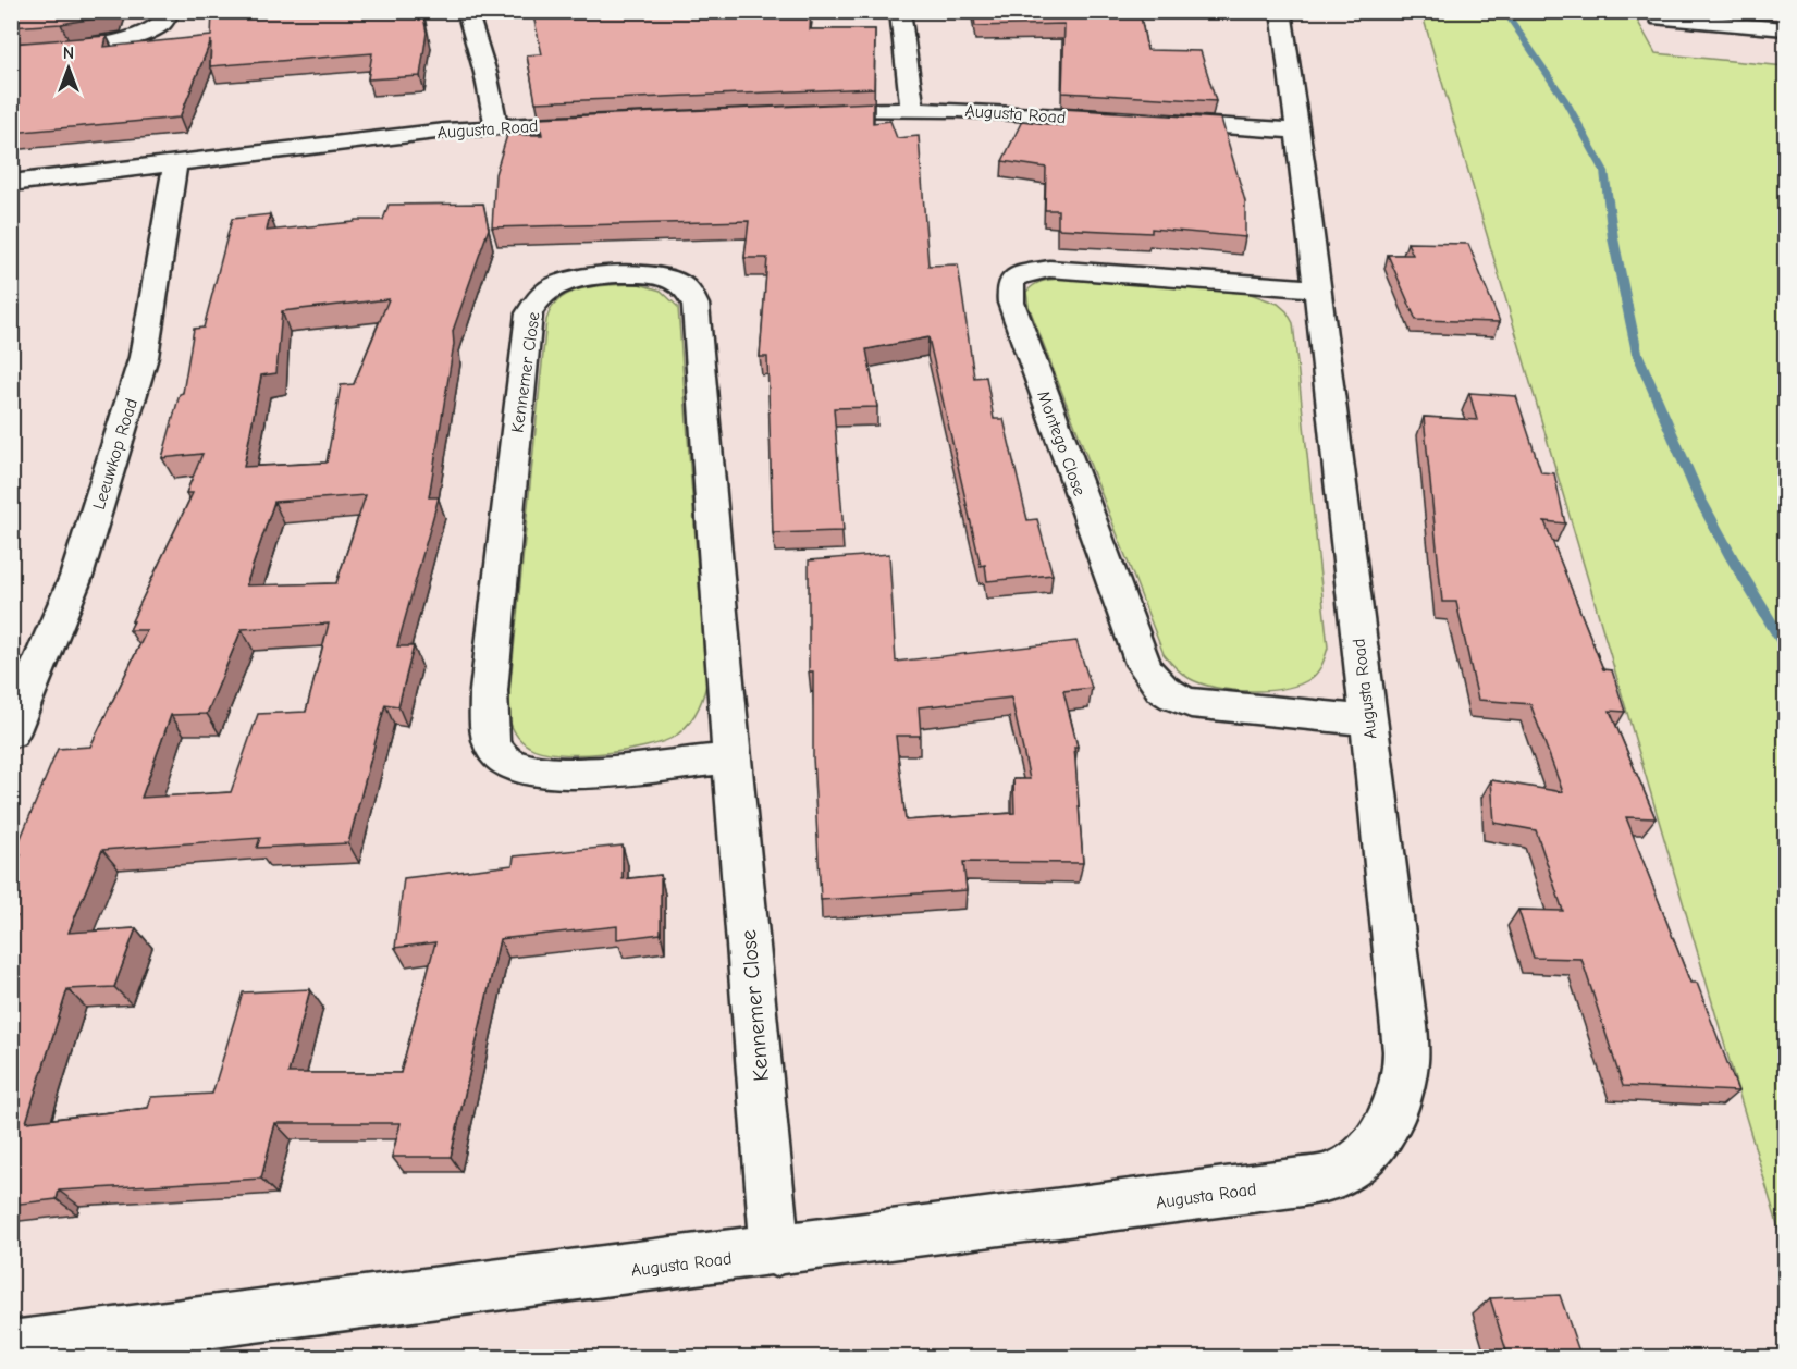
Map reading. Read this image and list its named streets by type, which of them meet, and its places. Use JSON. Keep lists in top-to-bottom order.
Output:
{
  "streets": {
    "street": [
      "Augusta Road",
      "Kennemer Close",
      "Montego Close",
      "Leeuwkop Road"
    ]
  },
  "crossings": [
    ["Augusta Road", "Kennemer Close"],
    ["Augusta Road", "Montego Close"],
    ["Augusta Road", "Leeuwkop Road"]
  ],
  "north": "top"
}
